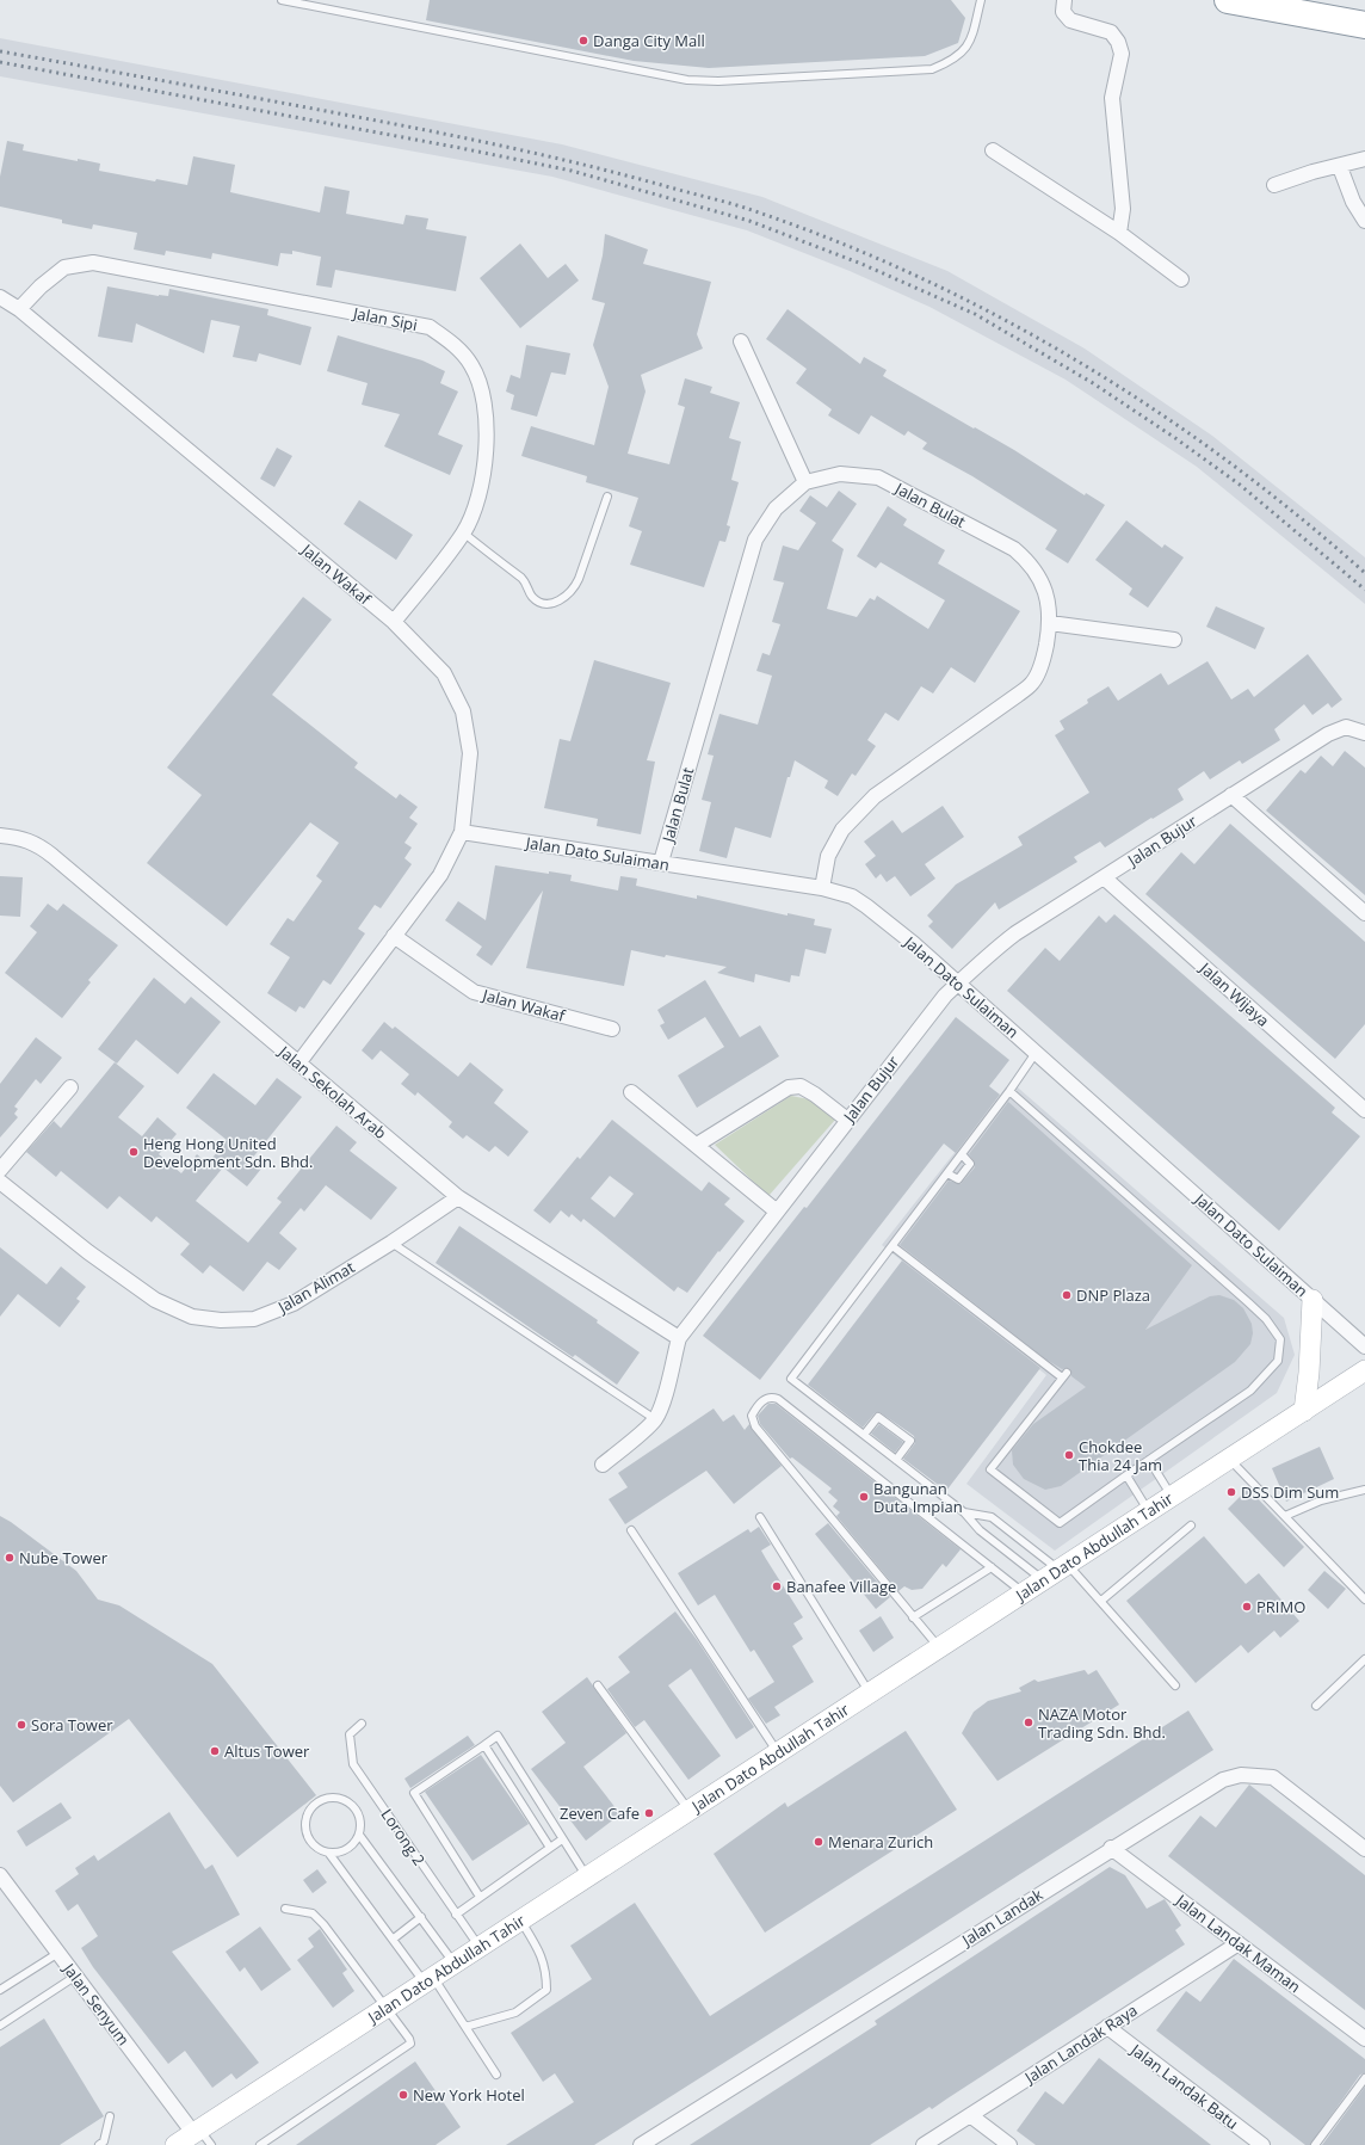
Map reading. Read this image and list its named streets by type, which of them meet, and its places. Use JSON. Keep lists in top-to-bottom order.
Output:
{
  "streets": {
    "street": [
      "Jalan Sipi",
      "Jalan Bulat",
      "Jalan Wakaf",
      "Jalan Bujur",
      "Jalan Dato Sulaiman",
      "Jalan Wijaya",
      "Jalan Sekolah Arab",
      "Jalan Alimat",
      "Jalan Dato Abdullah Tahir",
      "Jalan Landak",
      "Jalan Landak Maman",
      "Jalan Senyum",
      "Jalan Landak Raya",
      "Jalan Landak Batu"
    ],
    "lane": ["Lorong 2"]
  },
  "crossings": [
    ["Jalan Sipi", "Jalan Wakaf"],
    ["Jalan Bulat", "Jalan Dato Sulaiman"],
    ["Jalan Wakaf", "Jalan Dato Sulaiman"],
    ["Jalan Wakaf", "Jalan Sekolah Arab"],
    ["Jalan Bujur", "Jalan Dato Sulaiman"],
    ["Jalan Bujur", "Jalan Wijaya"],
    ["Jalan Bujur", "Jalan Sekolah Arab"],
    ["Jalan Sekolah Arab", "Jalan Alimat"],
    ["Jalan Dato Abdullah Tahir", "Lorong 2"],
    ["Jalan Dato Abdullah Tahir", "Jalan Senyum"],
    ["Jalan Landak", "Jalan Landak Maman"],
    ["Jalan Landak Maman", "Jalan Landak Raya"],
    ["Jalan Landak Raya", "Jalan Landak Batu"]
  ],
  "places": [
    "Danga City Mall",
    "Heng Hong United Development Sdn. Bhd.",
    "DNP Plaza",
    "Chokdee Thia 24 Jam",
    "DSS Dim Sum",
    "Bangunan Duta Impian",
    "Nube Tower",
    "Banafee Village",
    "PRIMO",
    "NAZA Motor Trading Sdn. Bhd.",
    "Sora Tower",
    "Altus Tower",
    "Zeven Cafe",
    "Menara Zurich",
    "New York Hotel"
  ]
}
